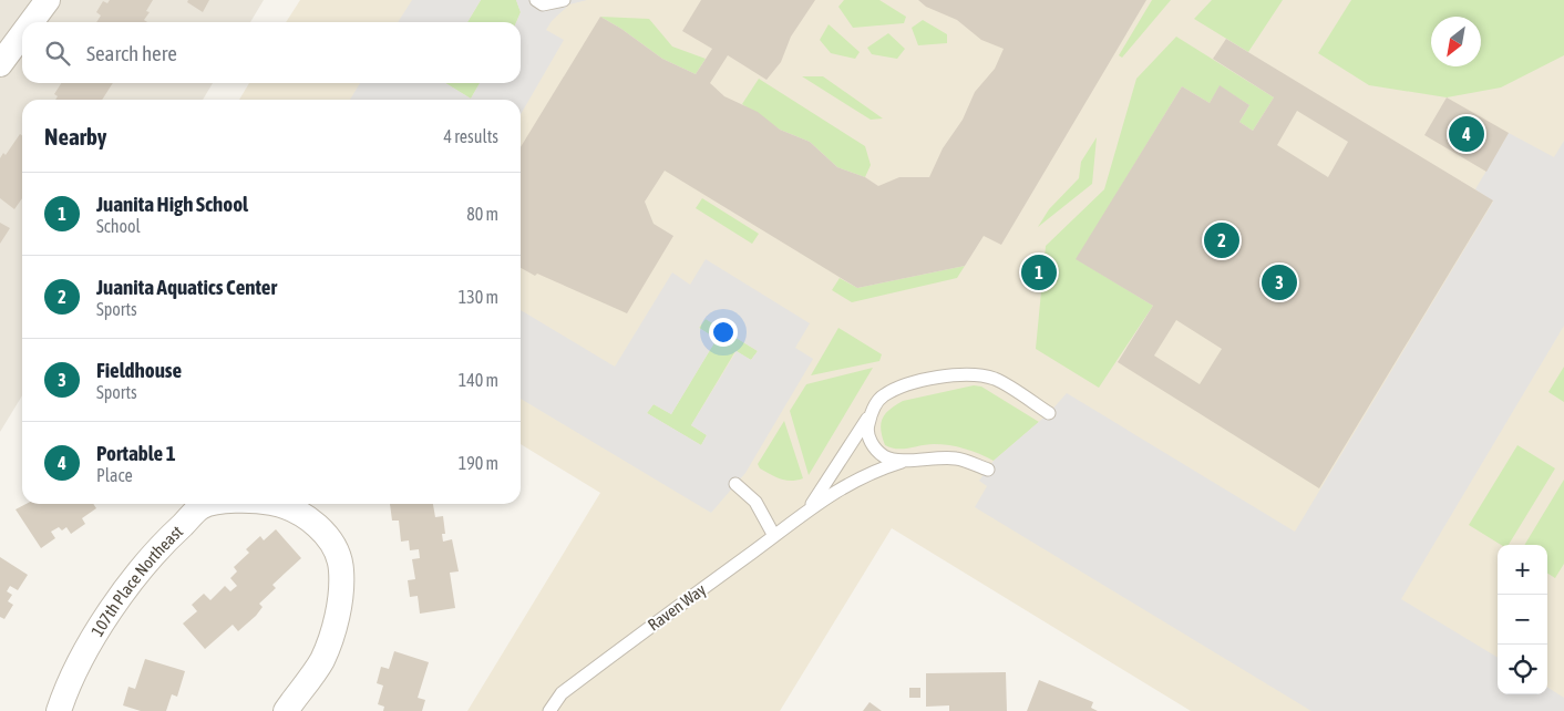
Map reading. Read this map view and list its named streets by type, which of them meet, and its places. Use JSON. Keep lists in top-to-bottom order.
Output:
{
  "streets": {
    "street": ["107th Place Northeast"],
    "lane": ["Raven Way"]
  },
  "north": "bottom left",
  "page": {
    "search": "Search here",
    "heading": ["Nearby", "4 results"],
    "pins": [
      "4",
      "2",
      "1",
      "3"
    ],
    "list": [
      {
        "mark": "1",
        "name": "Juanita High School",
        "note": "School",
        "value": "80 m"
      },
      {
        "mark": "2",
        "name": "Juanita Aquatics Center",
        "note": "Sports",
        "value": "130 m"
      },
      {
        "mark": "3",
        "name": "Fieldhouse",
        "note": "Sports",
        "value": "140 m"
      },
      {
        "mark": "4",
        "name": "Portable 1",
        "note": "Place",
        "value": "190 m"
      }
    ],
    "map_buttons": ["+", "−"]
  }
}
